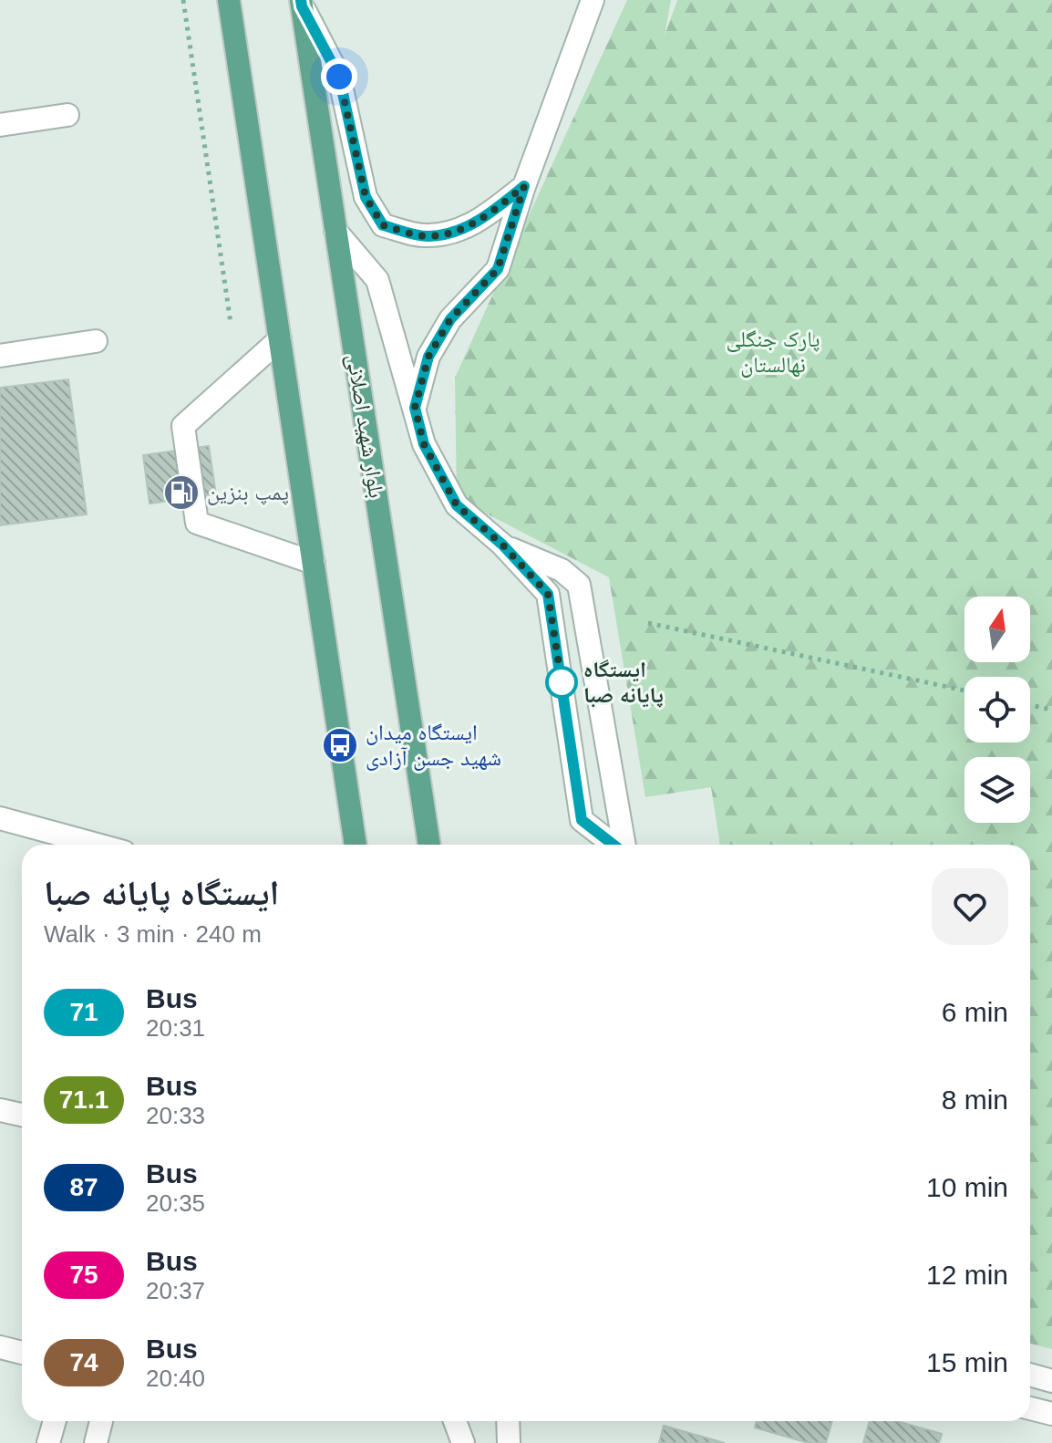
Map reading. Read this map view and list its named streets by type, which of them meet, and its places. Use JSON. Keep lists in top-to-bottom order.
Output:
{
  "streets": {
    "main road": ["بلوار شهید اصلانی"]
  },
  "parks": ["پارک جنگلی نهالستان"],
  "places": {
    "fuel station": ["پمپ بنزین"],
    "other": ["ایستگاه پایانه صبا"],
    "bus stop": ["ایستگاه میدان شهید جسن آزادی"]
  },
  "lines": ["bus line 71"],
  "north": "top",
  "page": {
    "heading": ["ایستگاه پایانه صبا", "Walk · 3 min · 240 m"],
    "list": [
      {
        "mark": "71",
        "name": "Bus",
        "note": "20:31",
        "value": "6 min"
      },
      {
        "mark": "71.1",
        "name": "Bus",
        "note": "20:33",
        "value": "8 min"
      },
      {
        "mark": "87",
        "name": "Bus",
        "note": "20:35",
        "value": "10 min"
      },
      {
        "mark": "75",
        "name": "Bus",
        "note": "20:37",
        "value": "12 min"
      },
      {
        "mark": "74",
        "name": "Bus",
        "note": "20:40",
        "value": "15 min"
      }
    ]
  }
}
